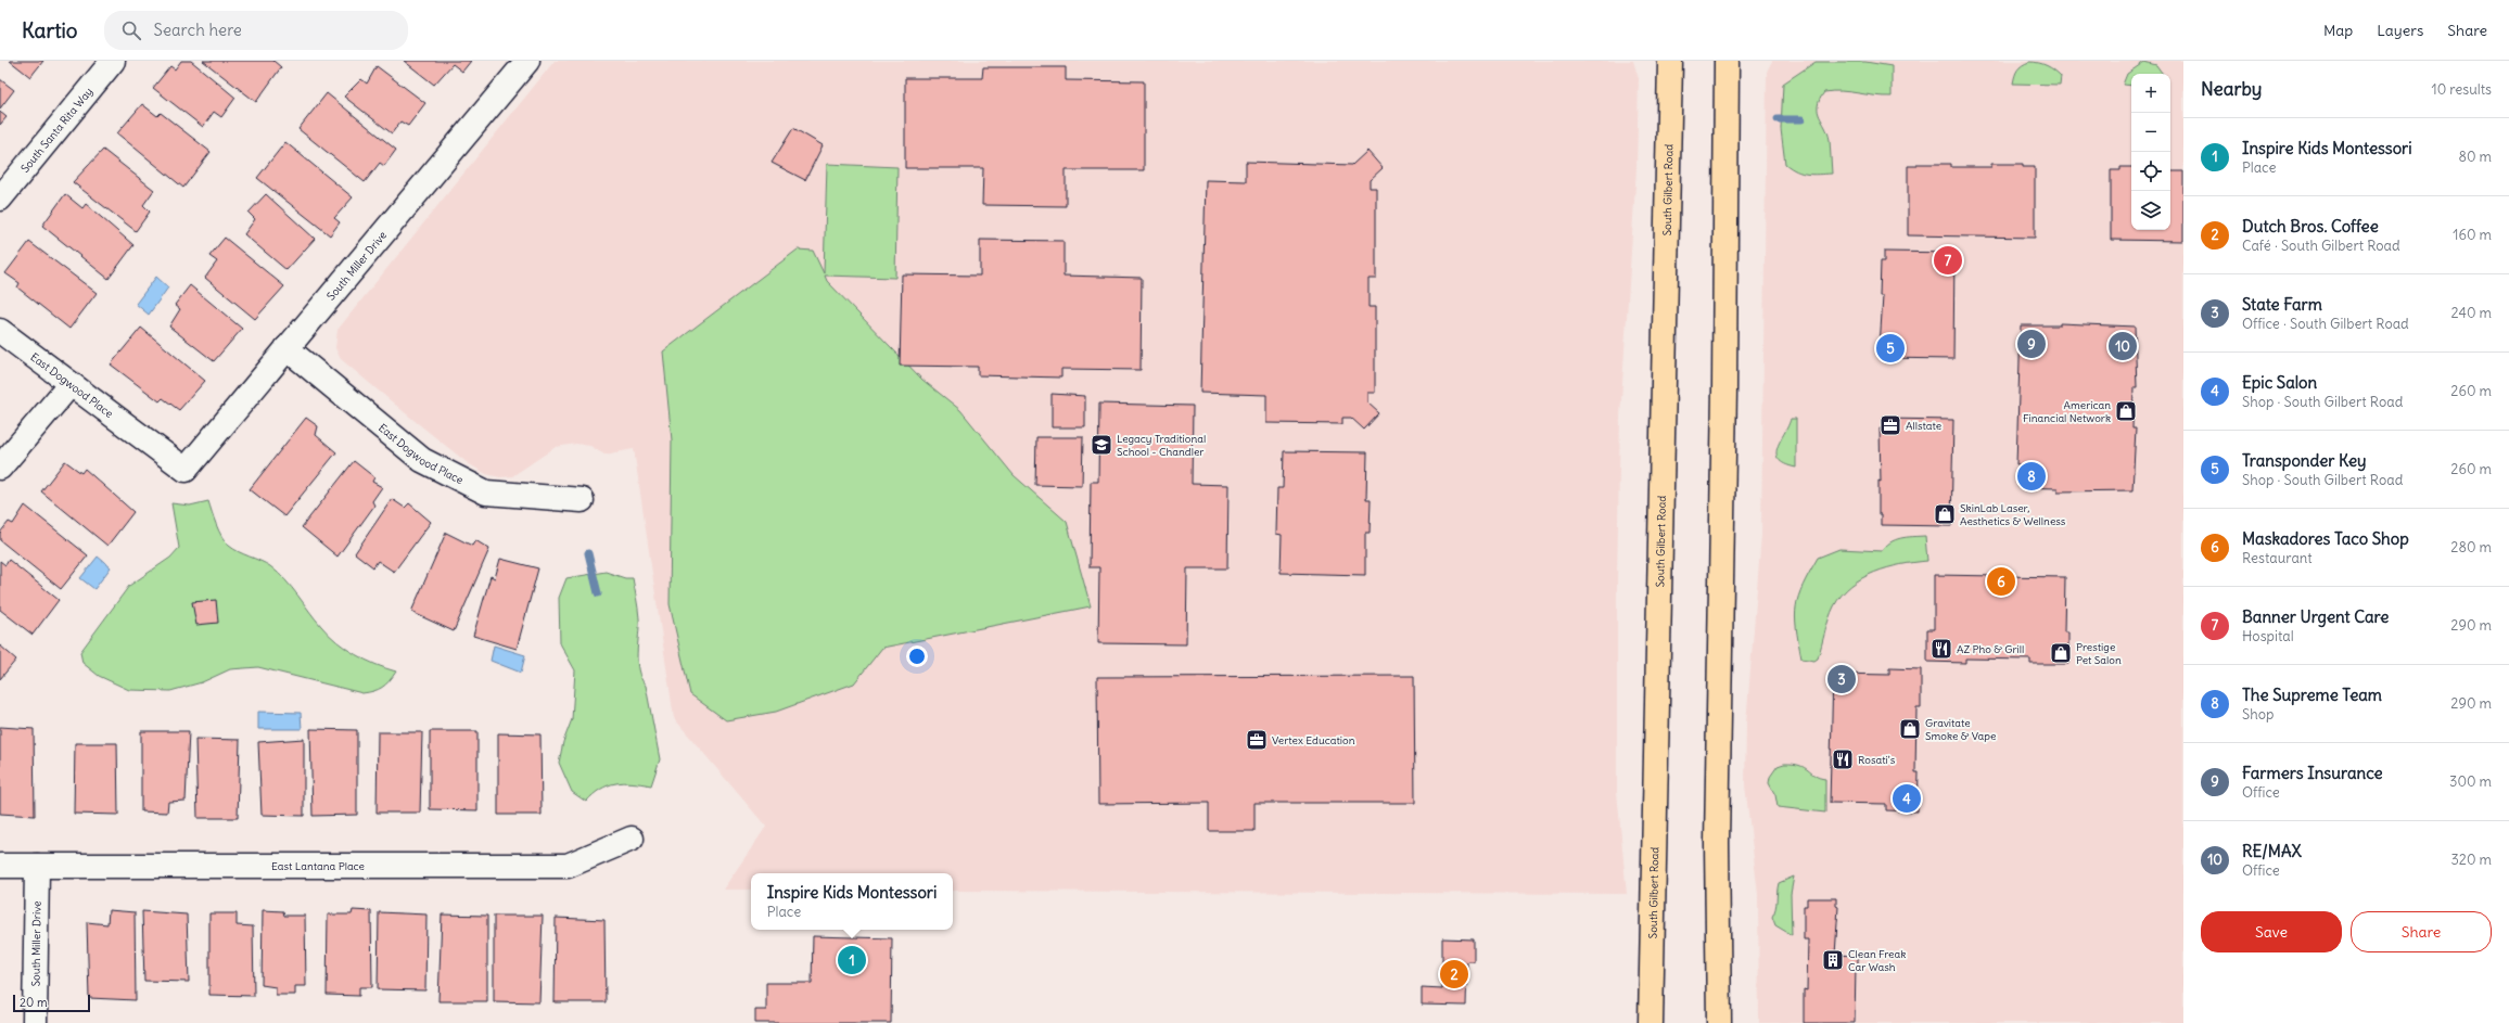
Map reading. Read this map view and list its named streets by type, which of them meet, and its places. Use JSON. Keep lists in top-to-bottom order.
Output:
{
  "streets": {
    "main road": ["South Gilbert Road"],
    "street": [
      "South Santa Rita Way",
      "South Miller Drive",
      "East Dogwood Place",
      "East Lantana Place"
    ]
  },
  "crossings": [
    ["South Miller Drive", "East Dogwood Place"],
    ["South Miller Drive", "East Lantana Place"]
  ],
  "places": {
    "shop": [
      "American Financial Network",
      "SkinLab Laser, Aesthetics & Wellness",
      "Prestige Pet Salon",
      "Gravitate Smoke & Vape"
    ],
    "office": ["Allstate", "Vertex Education"],
    "school or university": ["Legacy Traditional School - Chandler"],
    "restaurant": ["AZ Pho & Grill", "Rosati's"],
    "building": ["Clean Freak Car Wash"]
  },
  "scale_bar": "20 m",
  "page": {
    "header": "Kartio",
    "search": "Search here",
    "nav": ["Map", "Layers", "Share"],
    "heading": ["Nearby", "10 results"],
    "map_buttons": ["+", "−"],
    "list": [
      {
        "mark": "1",
        "name": "Inspire Kids Montessori",
        "note": "Place",
        "value": "80 m"
      },
      {
        "mark": "2",
        "name": "Dutch Bros. Coffee",
        "note": "Café · South Gilbert Road",
        "value": "160 m"
      },
      {
        "mark": "3",
        "name": "State Farm",
        "note": "Office · South Gilbert Road",
        "value": "240 m"
      },
      {
        "mark": "4",
        "name": "Epic Salon",
        "note": "Shop · South Gilbert Road",
        "value": "260 m"
      },
      {
        "mark": "5",
        "name": "Transponder Key",
        "note": "Shop · South Gilbert Road",
        "value": "260 m"
      },
      {
        "mark": "6",
        "name": "Maskadores Taco Shop",
        "note": "Restaurant",
        "value": "280 m"
      },
      {
        "mark": "7",
        "name": "Banner Urgent Care",
        "note": "Hospital",
        "value": "290 m"
      },
      {
        "mark": "8",
        "name": "The Supreme Team",
        "note": "Shop",
        "value": "290 m"
      },
      {
        "mark": "9",
        "name": "Farmers Insurance",
        "note": "Office",
        "value": "300 m"
      },
      {
        "mark": "10",
        "name": "RE/MAX",
        "note": "Office",
        "value": "320 m"
      }
    ],
    "pins": [
      "7",
      "9",
      "10",
      "5",
      "8",
      "6",
      "3",
      "4",
      "1",
      "2"
    ],
    "popup": ["Inspire Kids Montessori", "Place"],
    "buttons": ["Save", "Share"],
    "scale": "20 m"
  }
}
